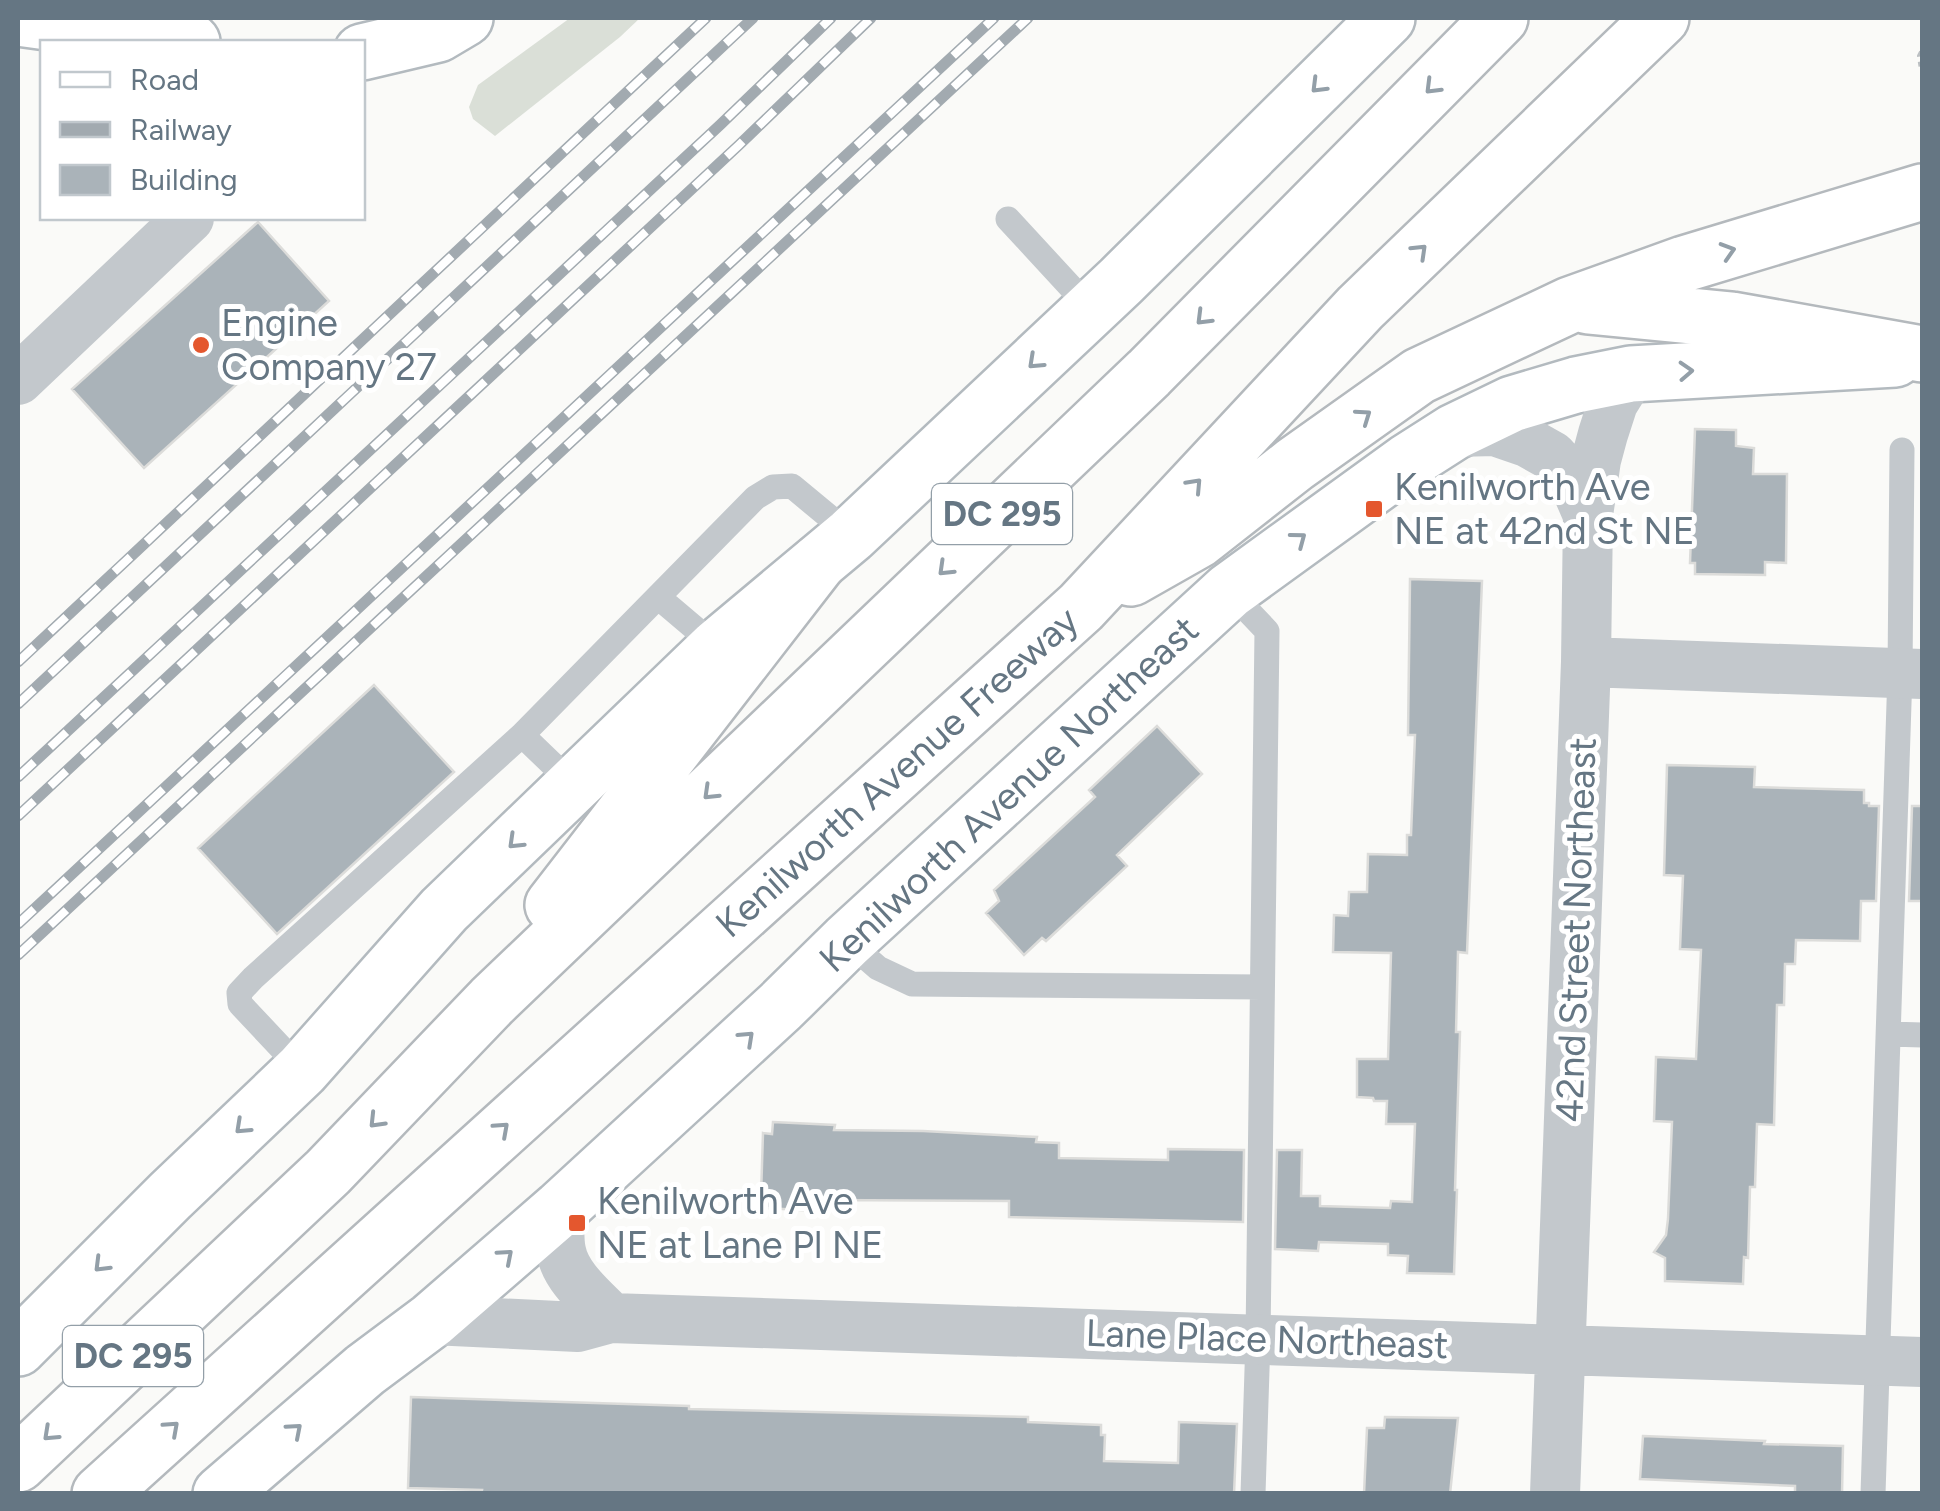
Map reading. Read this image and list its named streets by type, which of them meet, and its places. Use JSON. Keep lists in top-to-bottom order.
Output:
{
  "streets": {
    "main road": ["DC 295", "Kenilworth Avenue Freeway", "Kenilworth Avenue Northeast"],
    "street": ["42nd Street Northeast", "Lane Place Northeast"]
  },
  "crossings": [
    ["Kenilworth Avenue Northeast", "42nd Street Northeast"],
    ["Kenilworth Avenue Northeast", "Lane Place Northeast"],
    ["42nd Street Northeast", "Lane Place Northeast"]
  ],
  "places": {
    "other": ["Engine Company 27"],
    "transit": ["Kenilworth Ave NE at 42nd St NE", "Kenilworth Ave NE at Lane Pl NE"]
  },
  "legend": ["Road", "Railway", "Building"]
}
